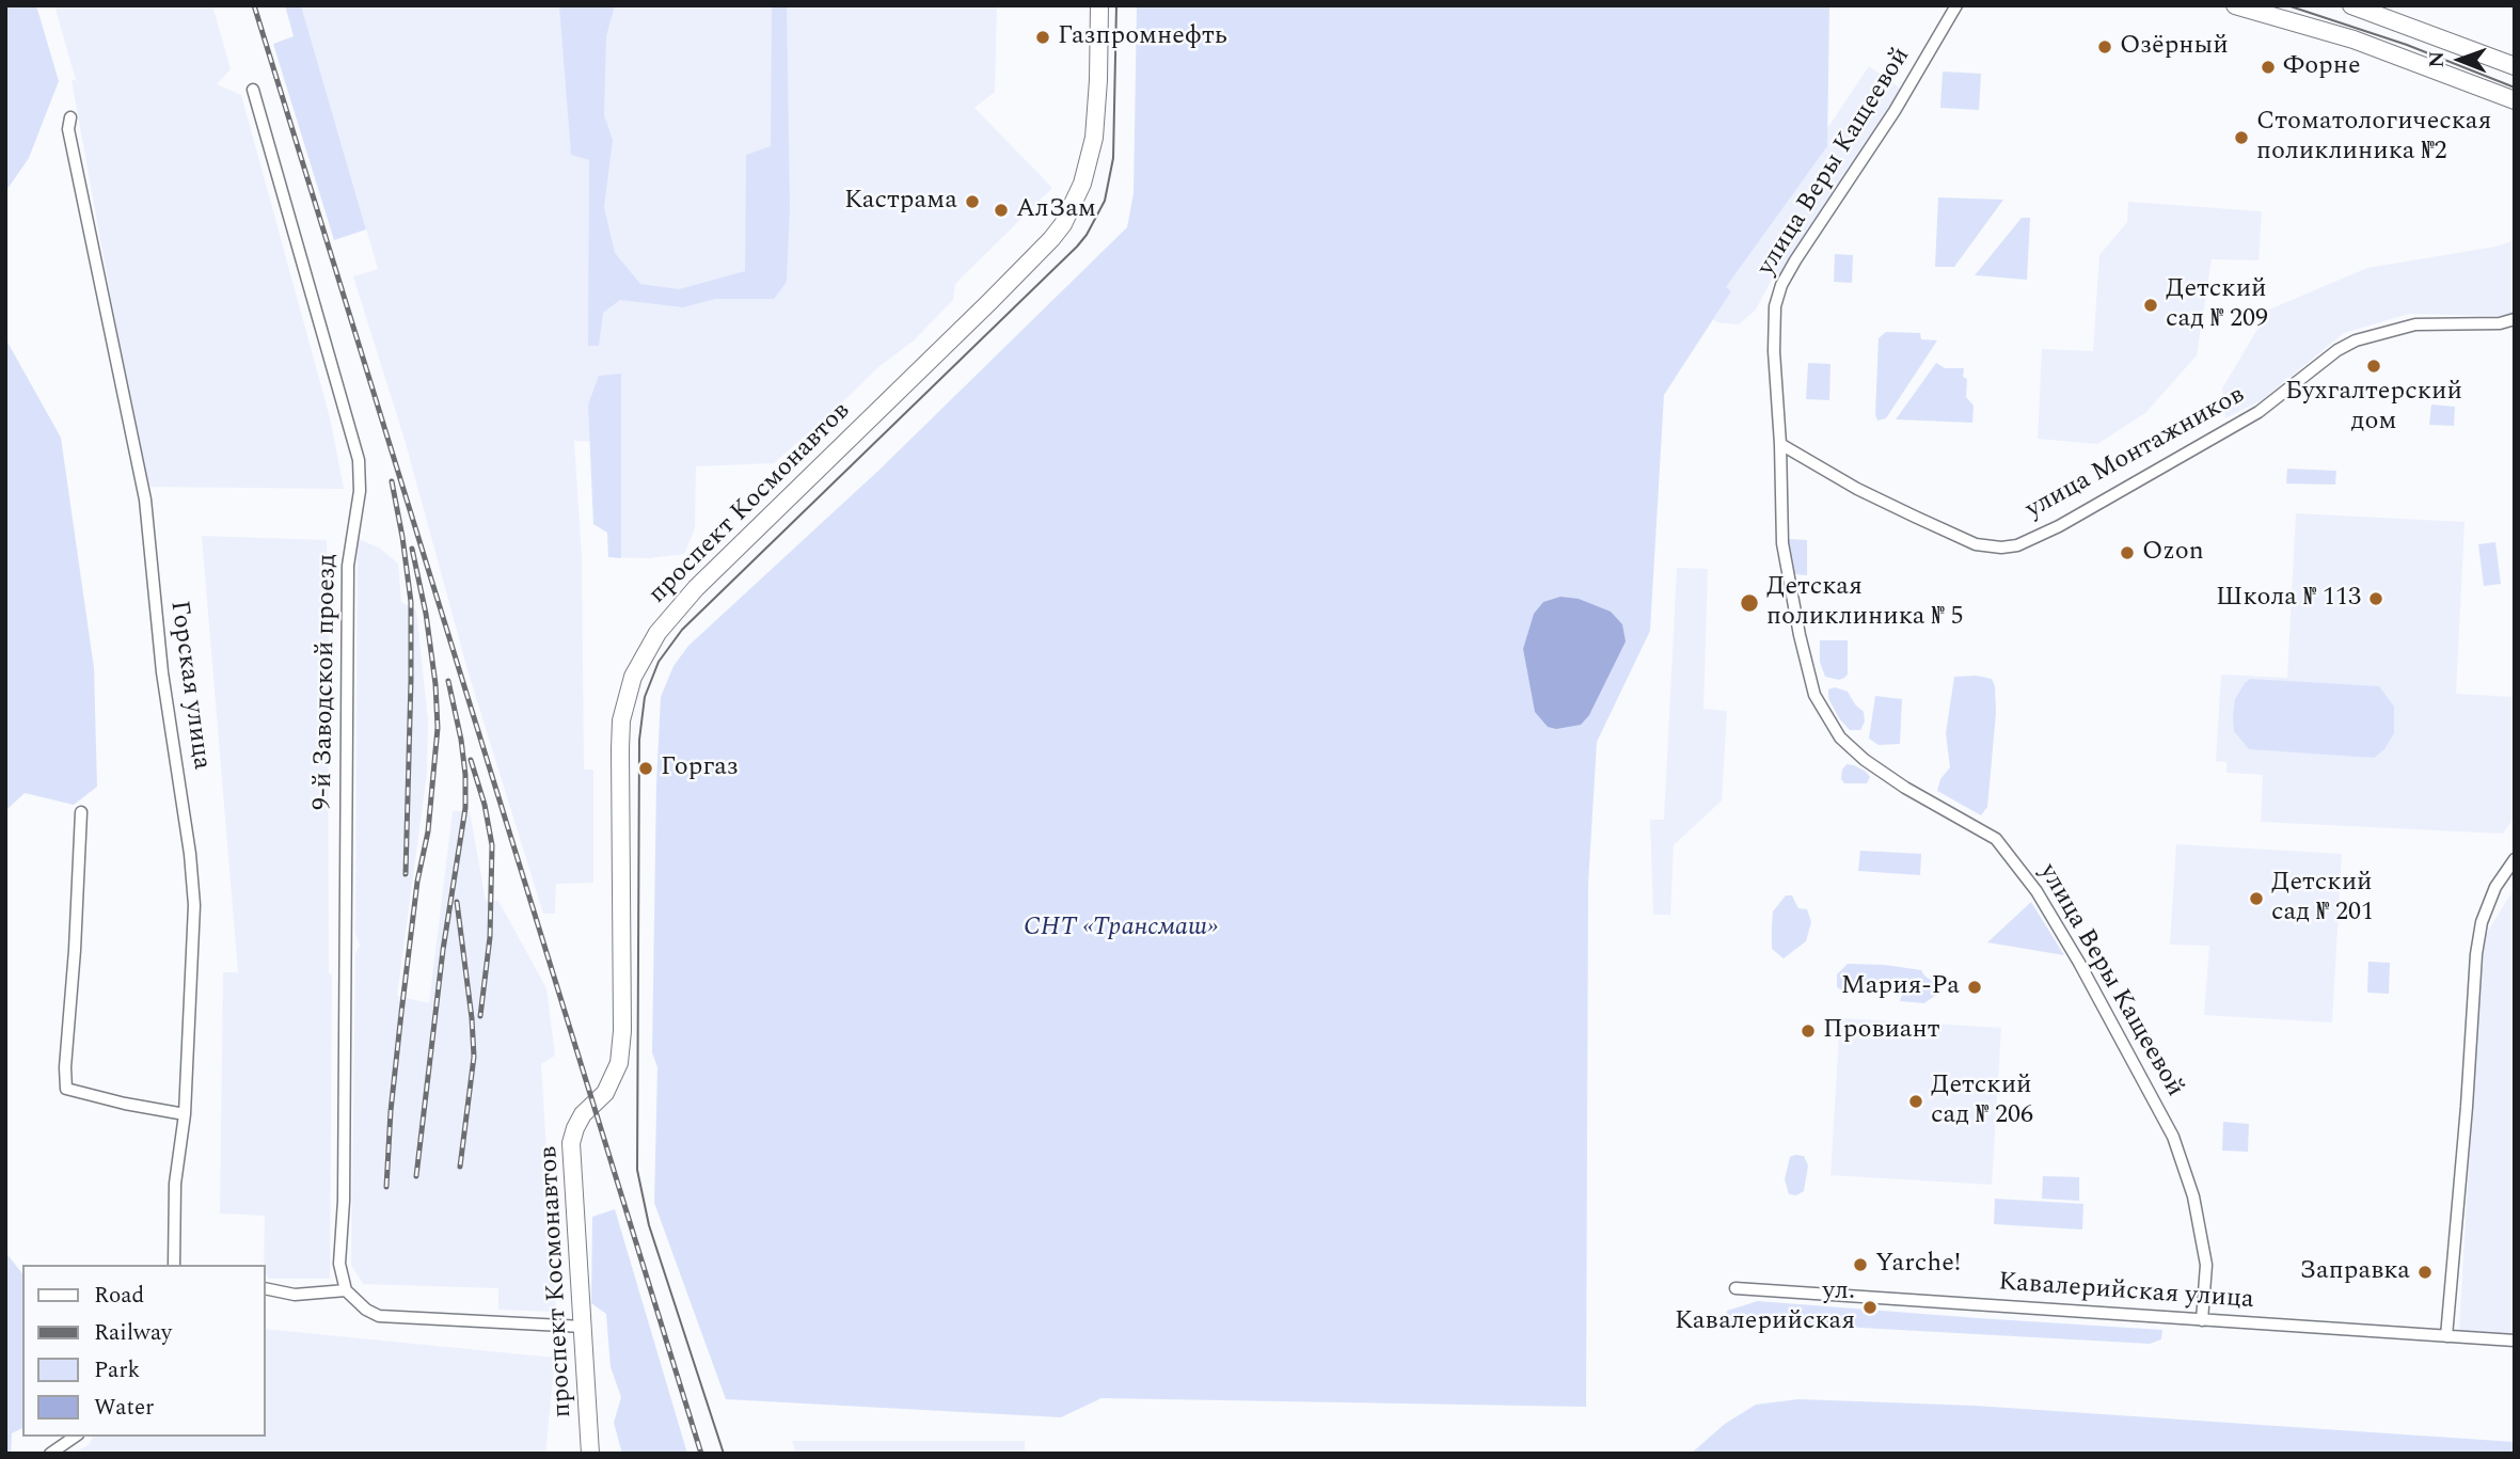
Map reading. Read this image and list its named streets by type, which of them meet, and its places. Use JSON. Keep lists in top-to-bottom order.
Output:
{
  "streets": {
    "main road": ["проспект Космонавтов"],
    "street": [
      "улица Веры Кащеевой",
      "улица Монтажников",
      "9-й Заводской проезд",
      "Горская улица",
      "Кавалерийская улица"
    ]
  },
  "crossings": [
    ["улица Веры Кащеевой", "улица Монтажников"],
    ["улица Веры Кащеевой", "Кавалерийская улица"]
  ],
  "parks": ["СНТ «Трансмаш»"],
  "places": [
    "Газпромнефть",
    "Озёрный",
    "Форне",
    "Стоматологическая поликлиника №2",
    "Кастрама",
    "АлЗам",
    "Детский сад № 209",
    "Бухгалтерский дом",
    "Ozon",
    "Школа № 113",
    "Детская поликлиника № 5",
    "Горгаз",
    "Детский сад № 201",
    "Мария-Ра",
    "Провиант",
    "Детский сад № 206",
    "Yarche!",
    "Заправка",
    "ул. Кавалерийская"
  ],
  "legend": [
    "Road",
    "Railway",
    "Park",
    "Water"
  ],
  "north": "left"
}
